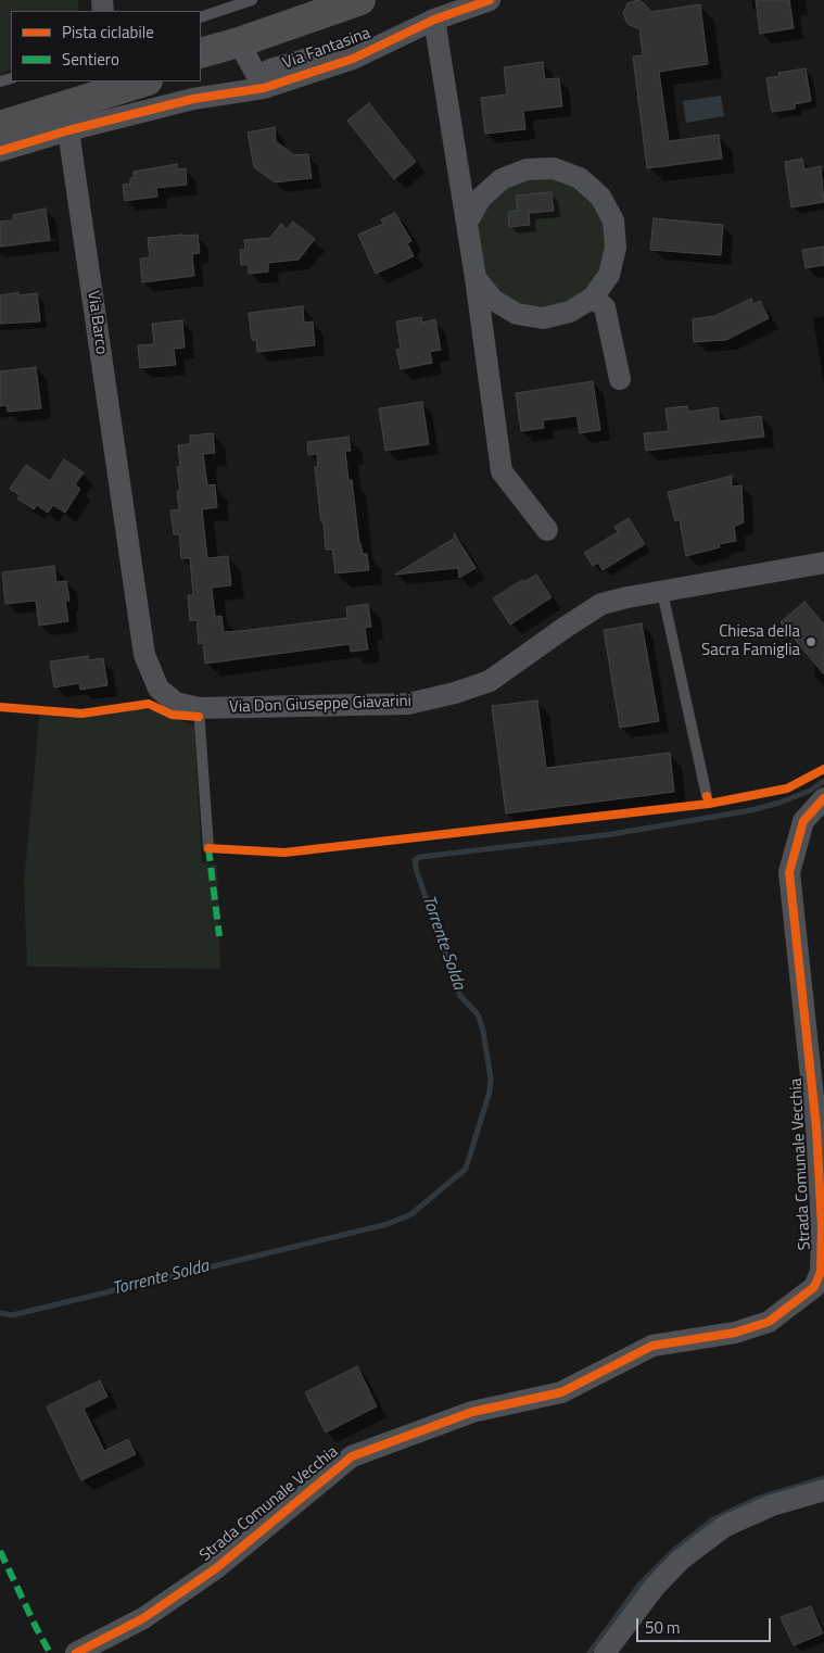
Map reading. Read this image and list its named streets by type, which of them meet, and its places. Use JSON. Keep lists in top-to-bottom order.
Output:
{
  "streets": {
    "street": [
      "Via Fantasina",
      "Via Barco",
      "Via Don Giuseppe Giavarini",
      "Strada Comunale Vecchia"
    ]
  },
  "crossings": [
    ["Via Barco", "Via Don Giuseppe Giavarini"]
  ],
  "water": ["Torrente Solda"],
  "places": ["Chiesa della Sacra Famiglia"],
  "legend": ["Pista ciclabile", "Sentiero"],
  "scale_bar": "50 m"
}
